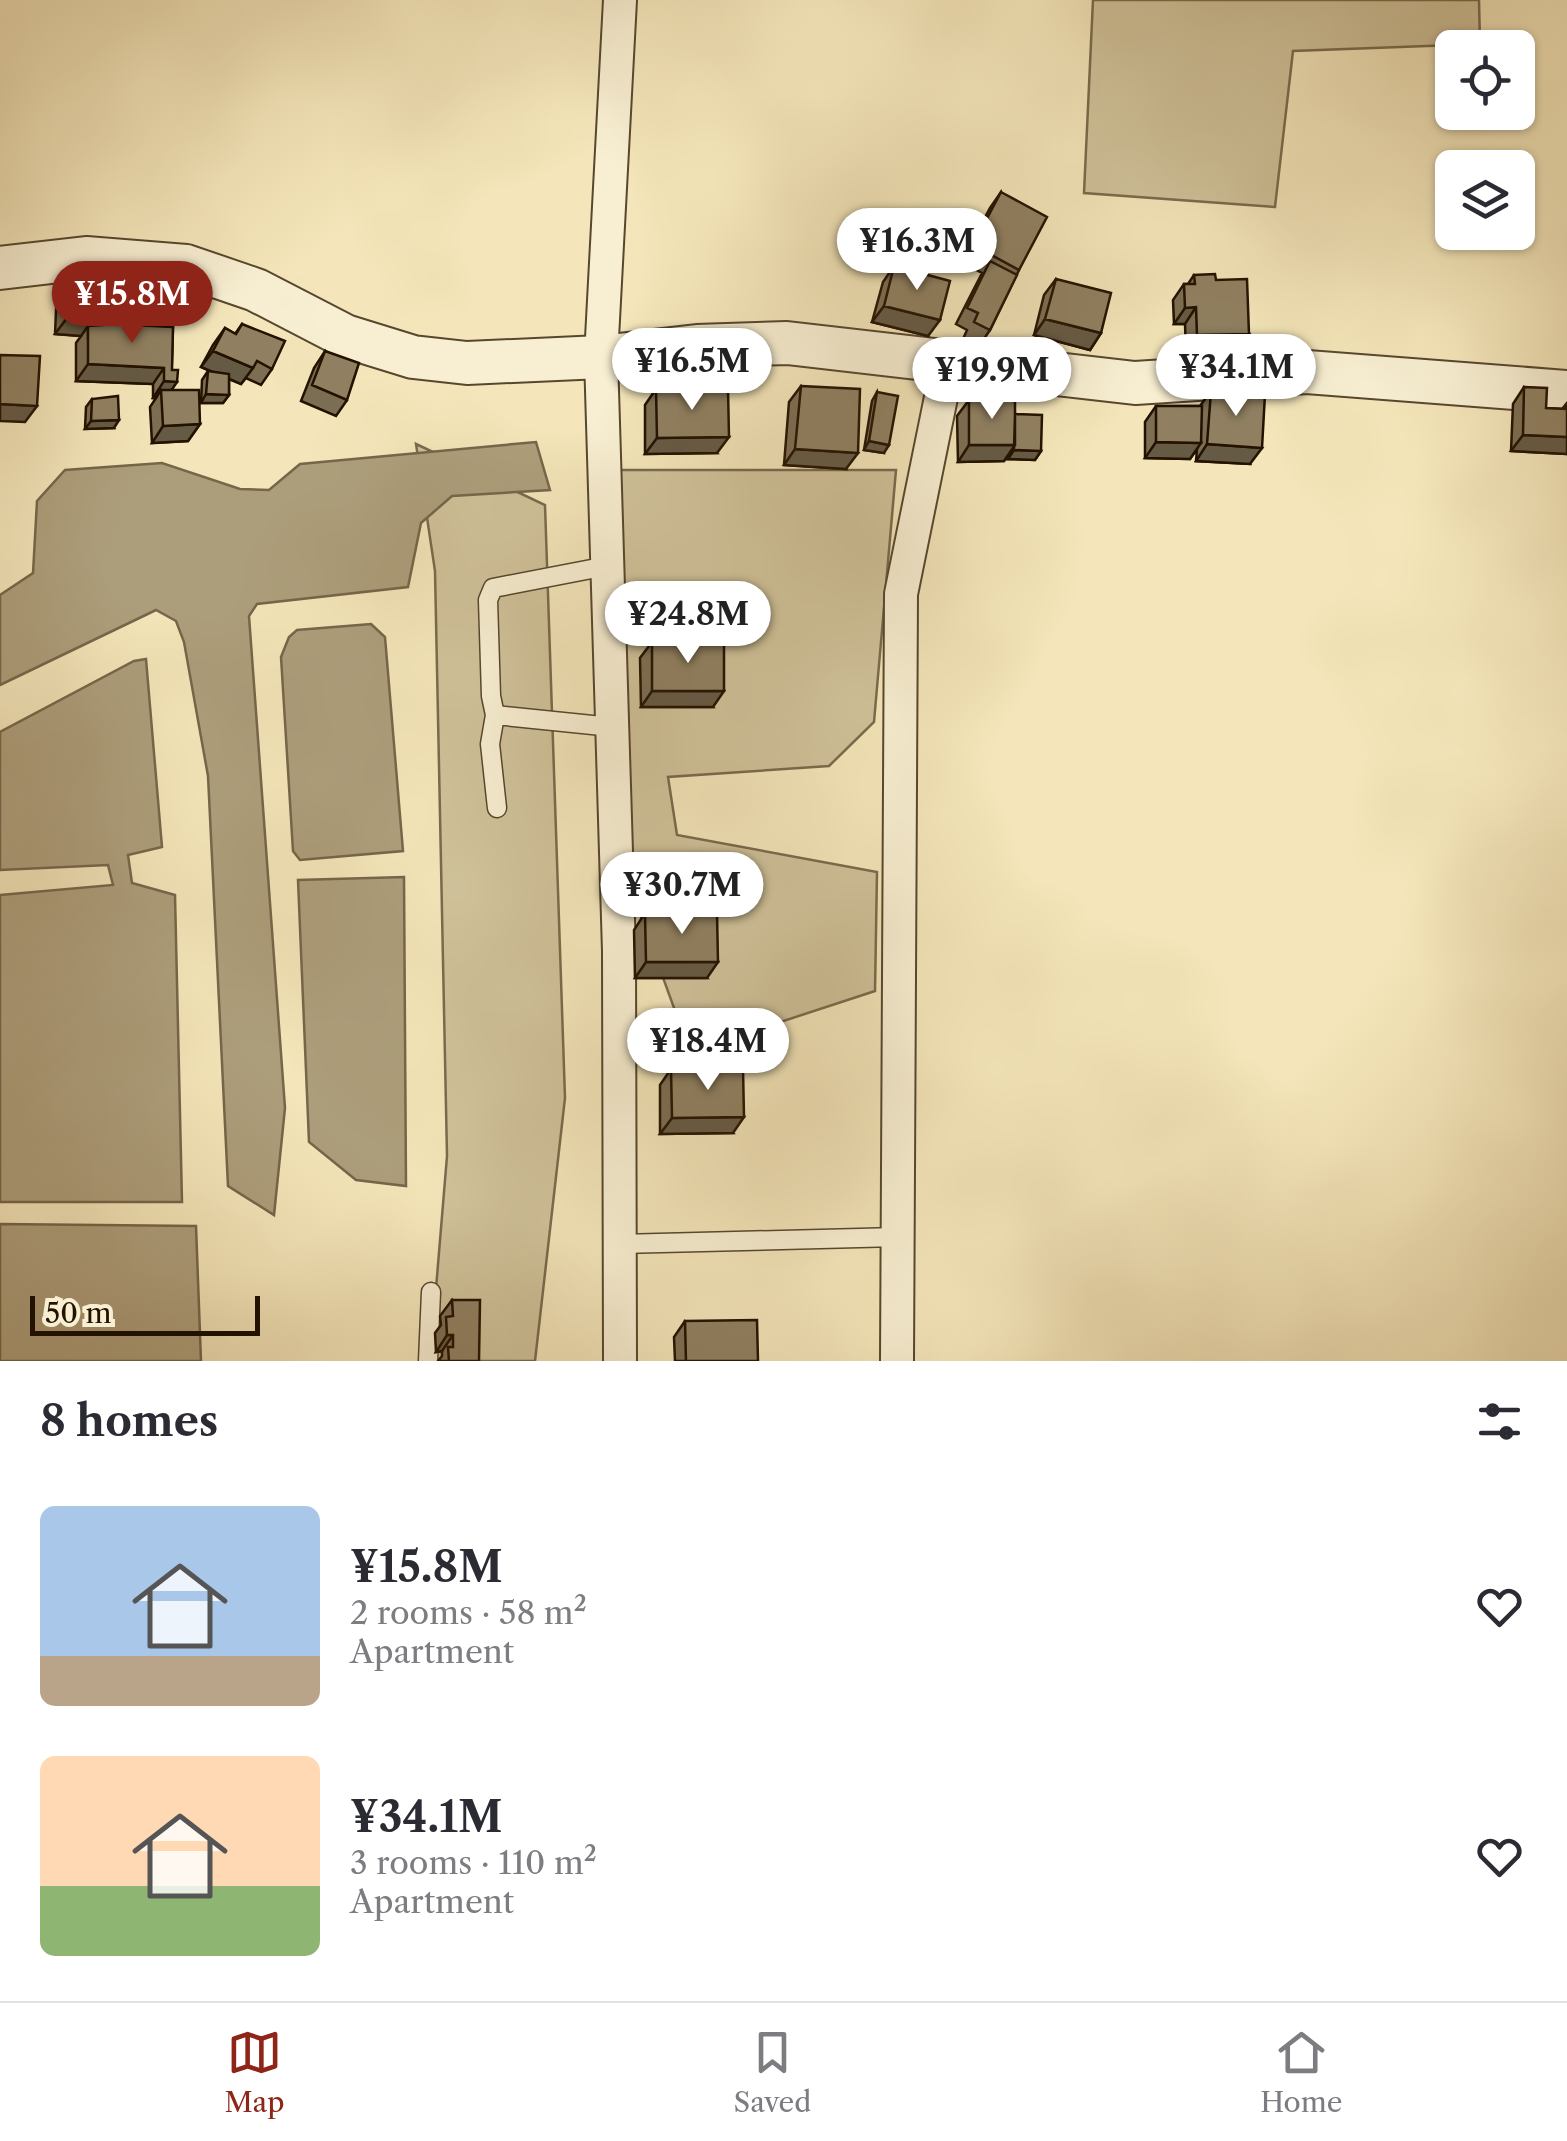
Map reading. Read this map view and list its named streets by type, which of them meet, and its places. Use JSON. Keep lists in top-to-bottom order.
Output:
{
  "scale_bar": "50 m",
  "page": {
    "price": [
      "¥16.3M",
      "¥15.8M",
      "¥16.5M",
      "¥34.1M",
      "¥19.9M",
      "¥24.8M",
      "¥30.7M",
      "¥18.4M"
    ],
    "scale": "50 m",
    "heading": "8 homes",
    "list": [
      {
        "name": "¥15.8M",
        "note": "2 rooms · 58 m² · Apartment"
      },
      {
        "name": "¥34.1M",
        "note": "3 rooms · 110 m² · Apartment"
      }
    ],
    "tabs": ["Map", "Saved", "Home"]
  }
}
